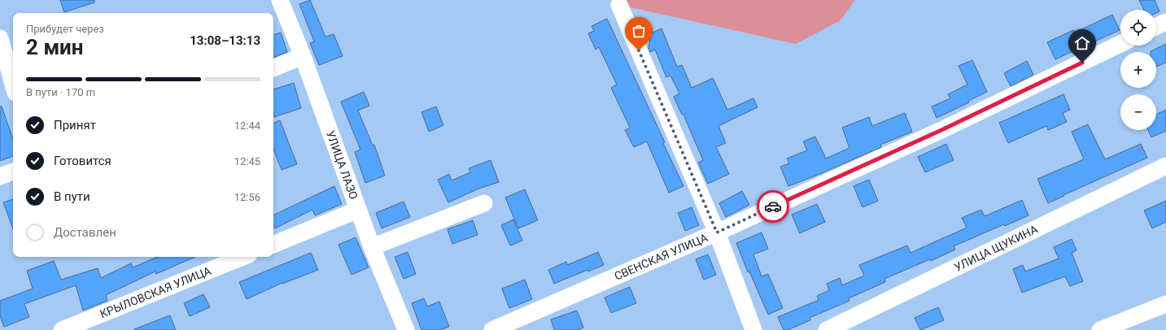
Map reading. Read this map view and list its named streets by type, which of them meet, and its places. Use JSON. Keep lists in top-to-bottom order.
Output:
{
  "streets": {
    "street": [
      "УЛИЦА ЛАЗО",
      "УЛИЦА ЩУКИНА",
      "СВЕНСКАЯ УЛИЦА",
      "КРЫЛОВСКАЯ УЛИЦА"
    ]
  },
  "page": {
    "map_buttons": ["+", "−"],
    "heading": ["2 мин", "Прибудет через", "13:08–13:13"],
    "bar": "В пути · 170 m",
    "list": [
      ["Принят", "12:44"],
      ["Готовится", "12:45"],
      ["В пути", "12:56"],
      "Доставлен"
    ]
  }
}
